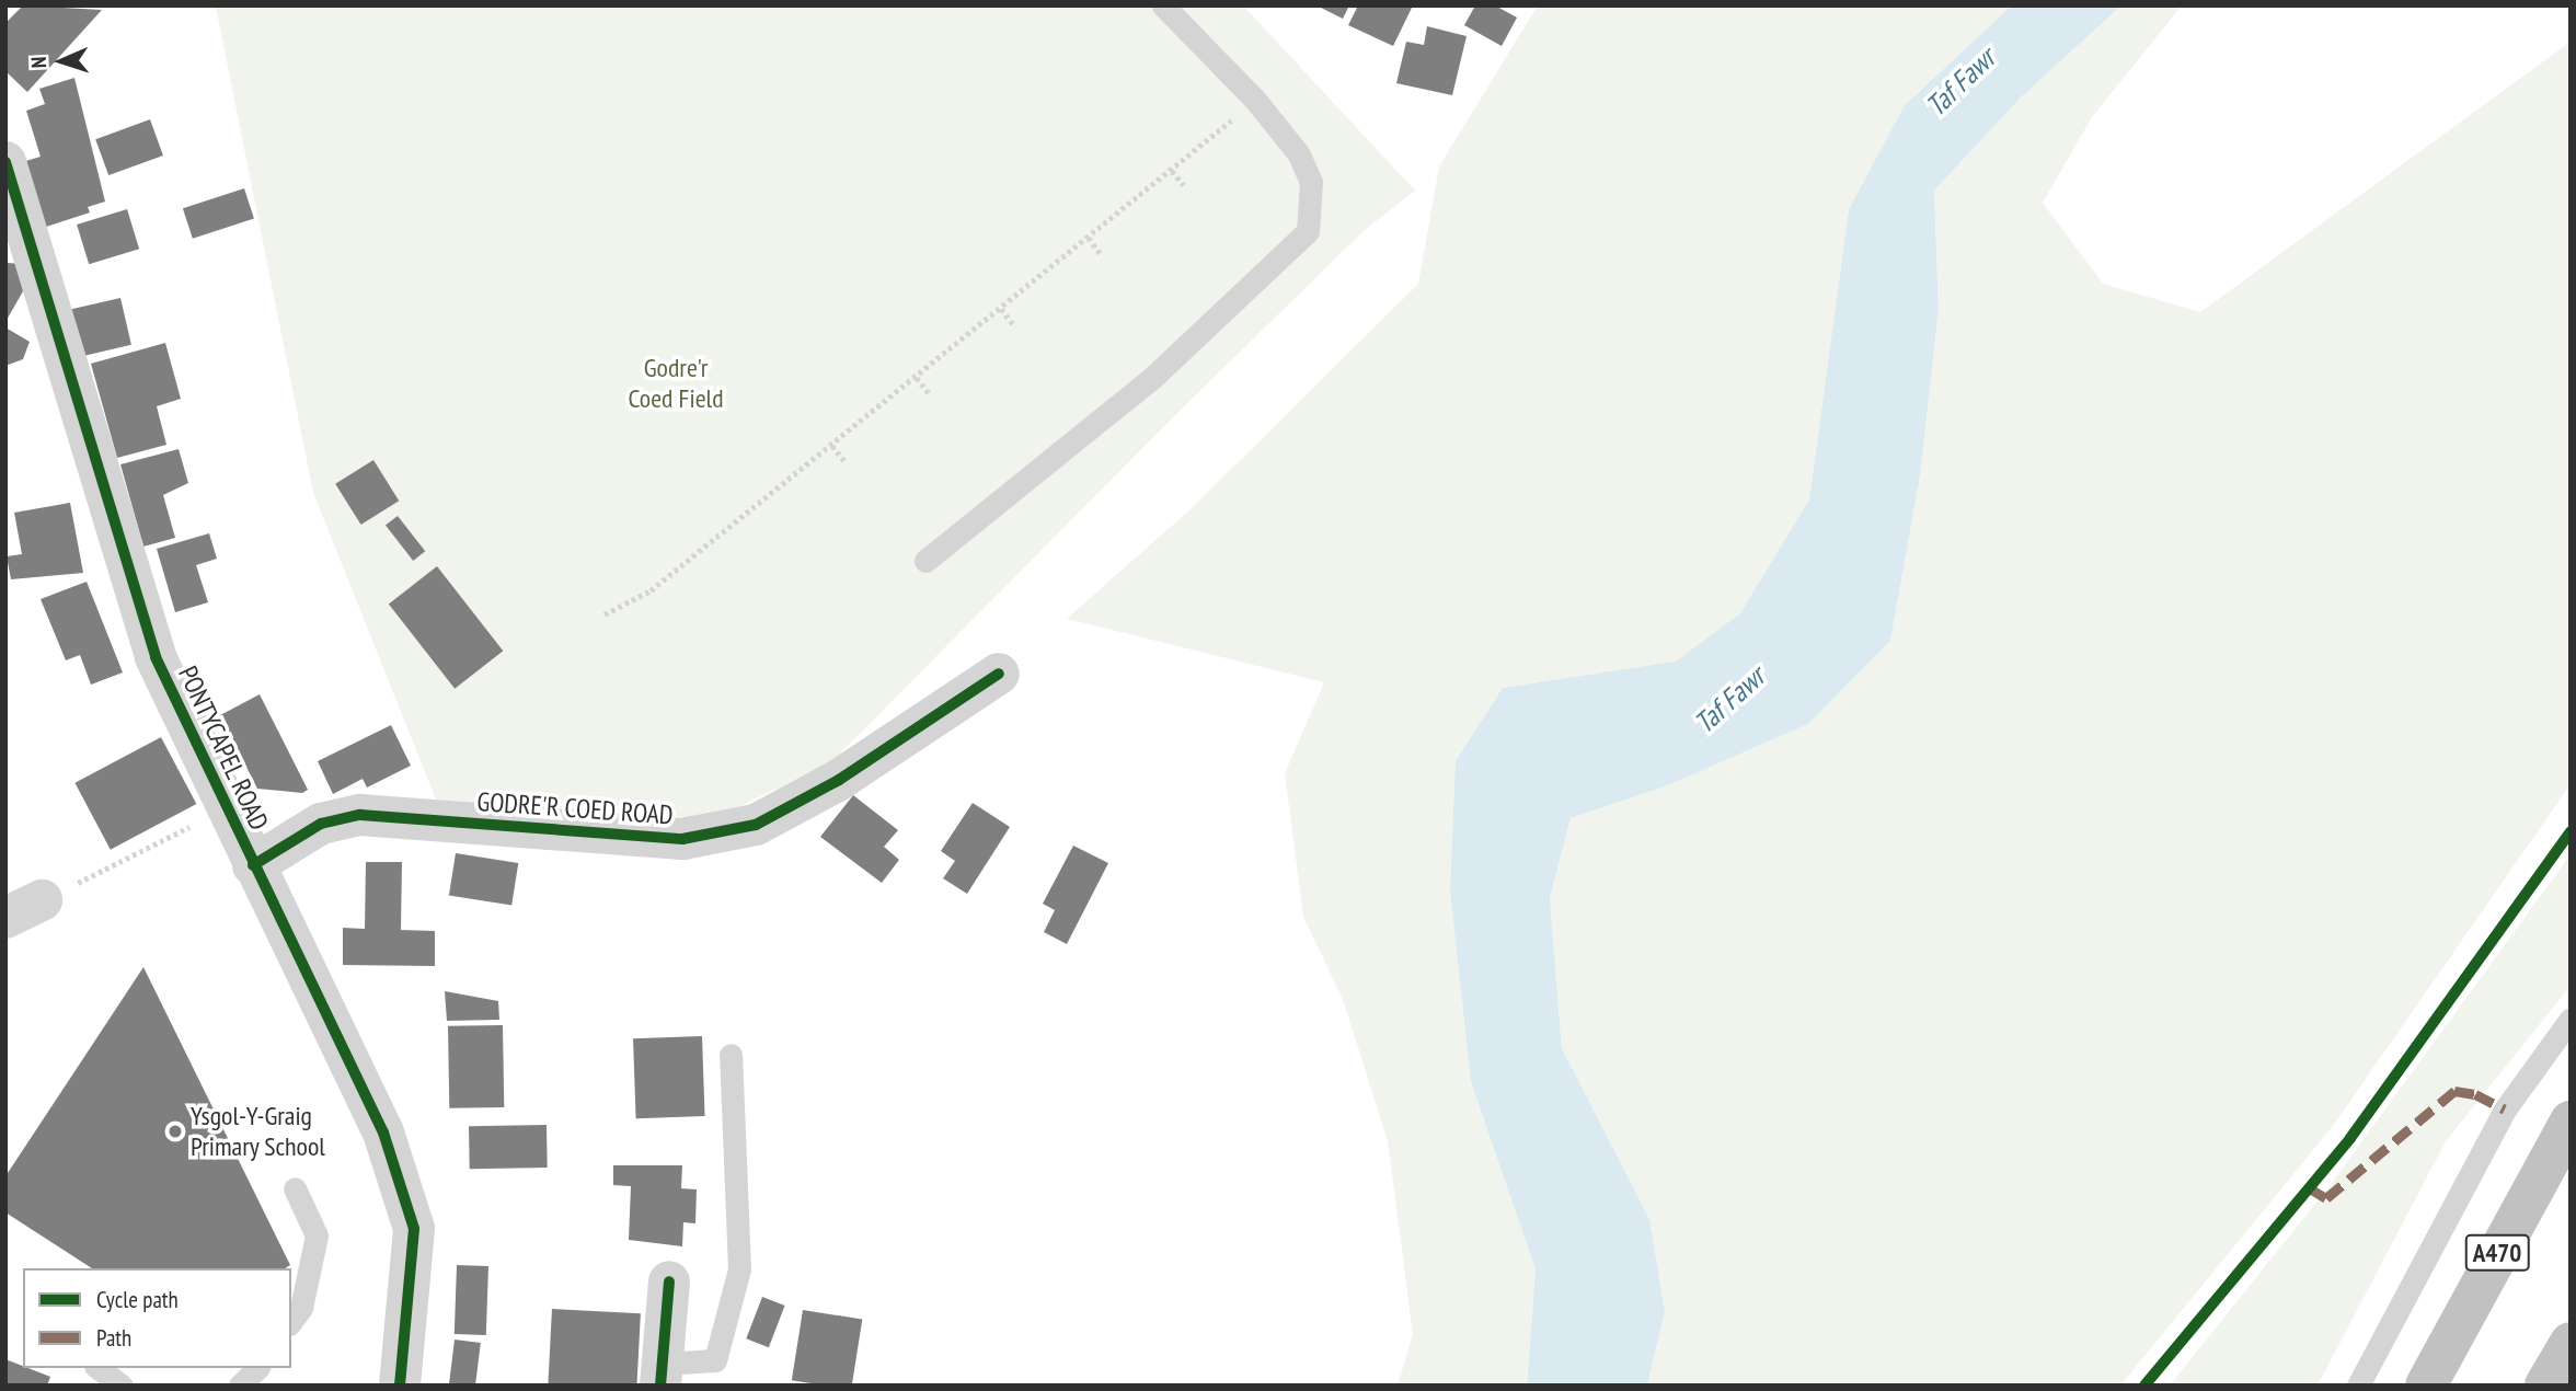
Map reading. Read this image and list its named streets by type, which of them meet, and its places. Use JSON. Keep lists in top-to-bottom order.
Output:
{
  "streets": {
    "highway": ["A470"],
    "street": ["PONTYCAPEL ROAD", "GODRE'R COED ROAD"]
  },
  "crossings": [
    ["PONTYCAPEL ROAD", "GODRE'R COED ROAD"]
  ],
  "water": ["Taf Fawr"],
  "parks": ["Godre'r Coed Field"],
  "places": ["Ysgol-Y-Graig Primary School"],
  "legend": ["Cycle path", "Path"],
  "north": "left"
}
